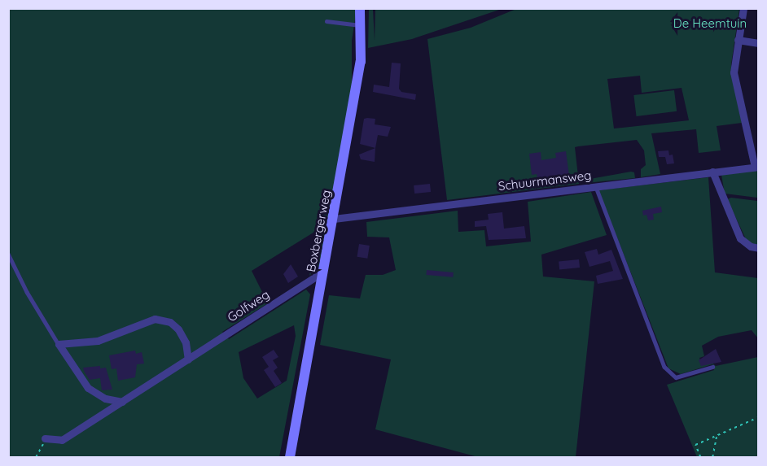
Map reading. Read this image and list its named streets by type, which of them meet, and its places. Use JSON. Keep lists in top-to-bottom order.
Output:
{
  "streets": {
    "street": ["Schuurmansweg", "Boxbergerweg", "Golfweg"]
  },
  "crossings": [
    ["Schuurmansweg", "Boxbergerweg"],
    ["Boxbergerweg", "Golfweg"]
  ],
  "parks": ["De Heemtuin"]
}
